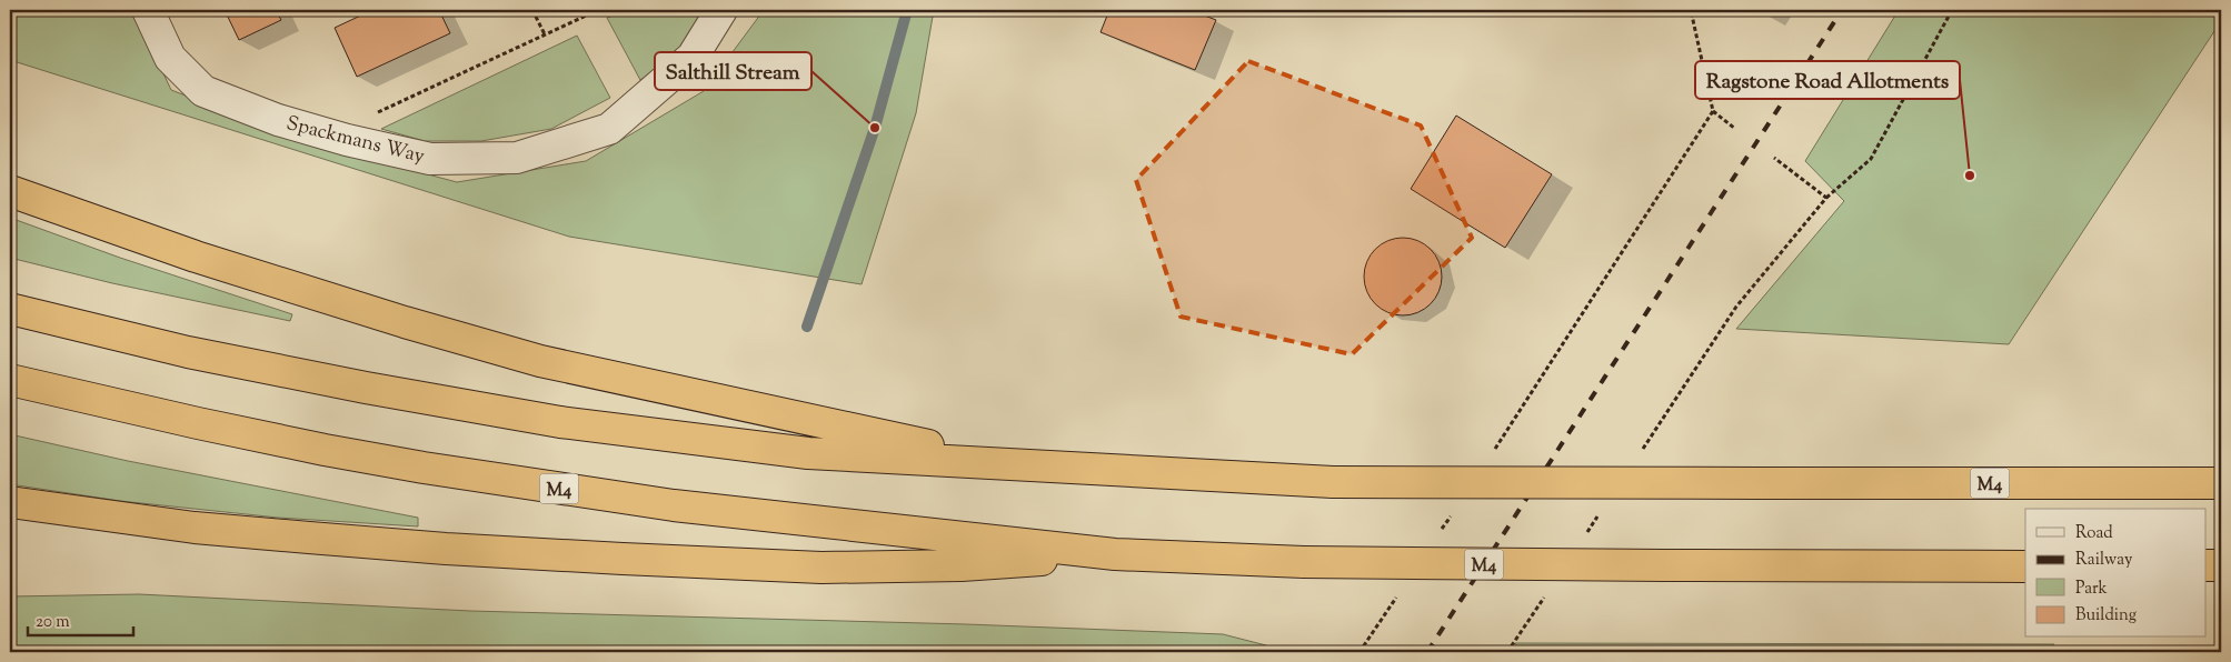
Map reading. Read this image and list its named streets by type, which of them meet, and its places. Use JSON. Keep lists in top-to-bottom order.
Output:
{
  "streets": {
    "highway": ["M4"],
    "street": ["Spackmans Way"]
  },
  "places": ["Salthill Stream", "Ragstone Road Allotments"],
  "legend": [
    "Road",
    "Railway",
    "Park",
    "Building"
  ],
  "scale_bar": "20 m"
}
